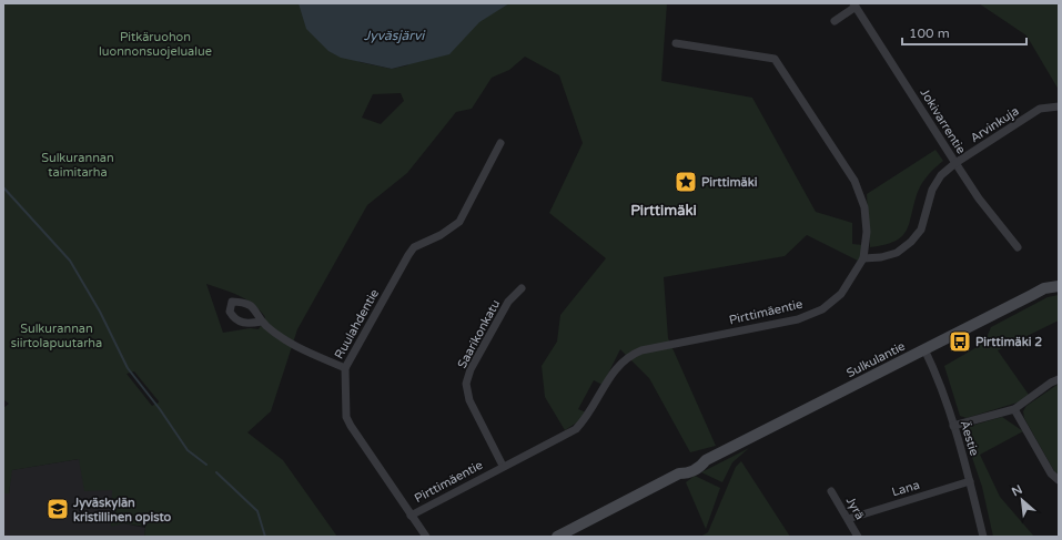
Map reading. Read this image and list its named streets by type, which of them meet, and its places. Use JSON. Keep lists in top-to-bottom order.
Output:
{
  "streets": {
    "main road": ["Sulkulantie"],
    "street": [
      "Jokivarrentie",
      "Arvinkuja",
      "Pirttimäentie",
      "Ruulahdentie",
      "Saarikonkatu",
      "Äestie",
      "Lana",
      "Jyrä"
    ]
  },
  "crossings": [
    ["Jokivarrentie", "Arvinkuja"],
    ["Arvinkuja", "Pirttimäentie"],
    ["Pirttimäentie", "Ruulahdentie"],
    ["Pirttimäentie", "Saarikonkatu"],
    ["Sulkulantie", "Äestie"],
    ["Äestie", "Lana"],
    ["Lana", "Jyrä"]
  ],
  "districts": ["Pirttimäki"],
  "water": ["Jyväsjärvi"],
  "parks": ["Pitkäruohon luonnonsuojelualue", "Sulkurannan taimitarha", "Sulkurannan siirtolapuutarha"],
  "places": {
    "place": ["Pirttimäki"],
    "bus stop": ["Pirttimäki 2"],
    "school or university": ["Jyväskylän kristillinen opisto"]
  },
  "scale_bar": "100 m",
  "north": "top left"
}
